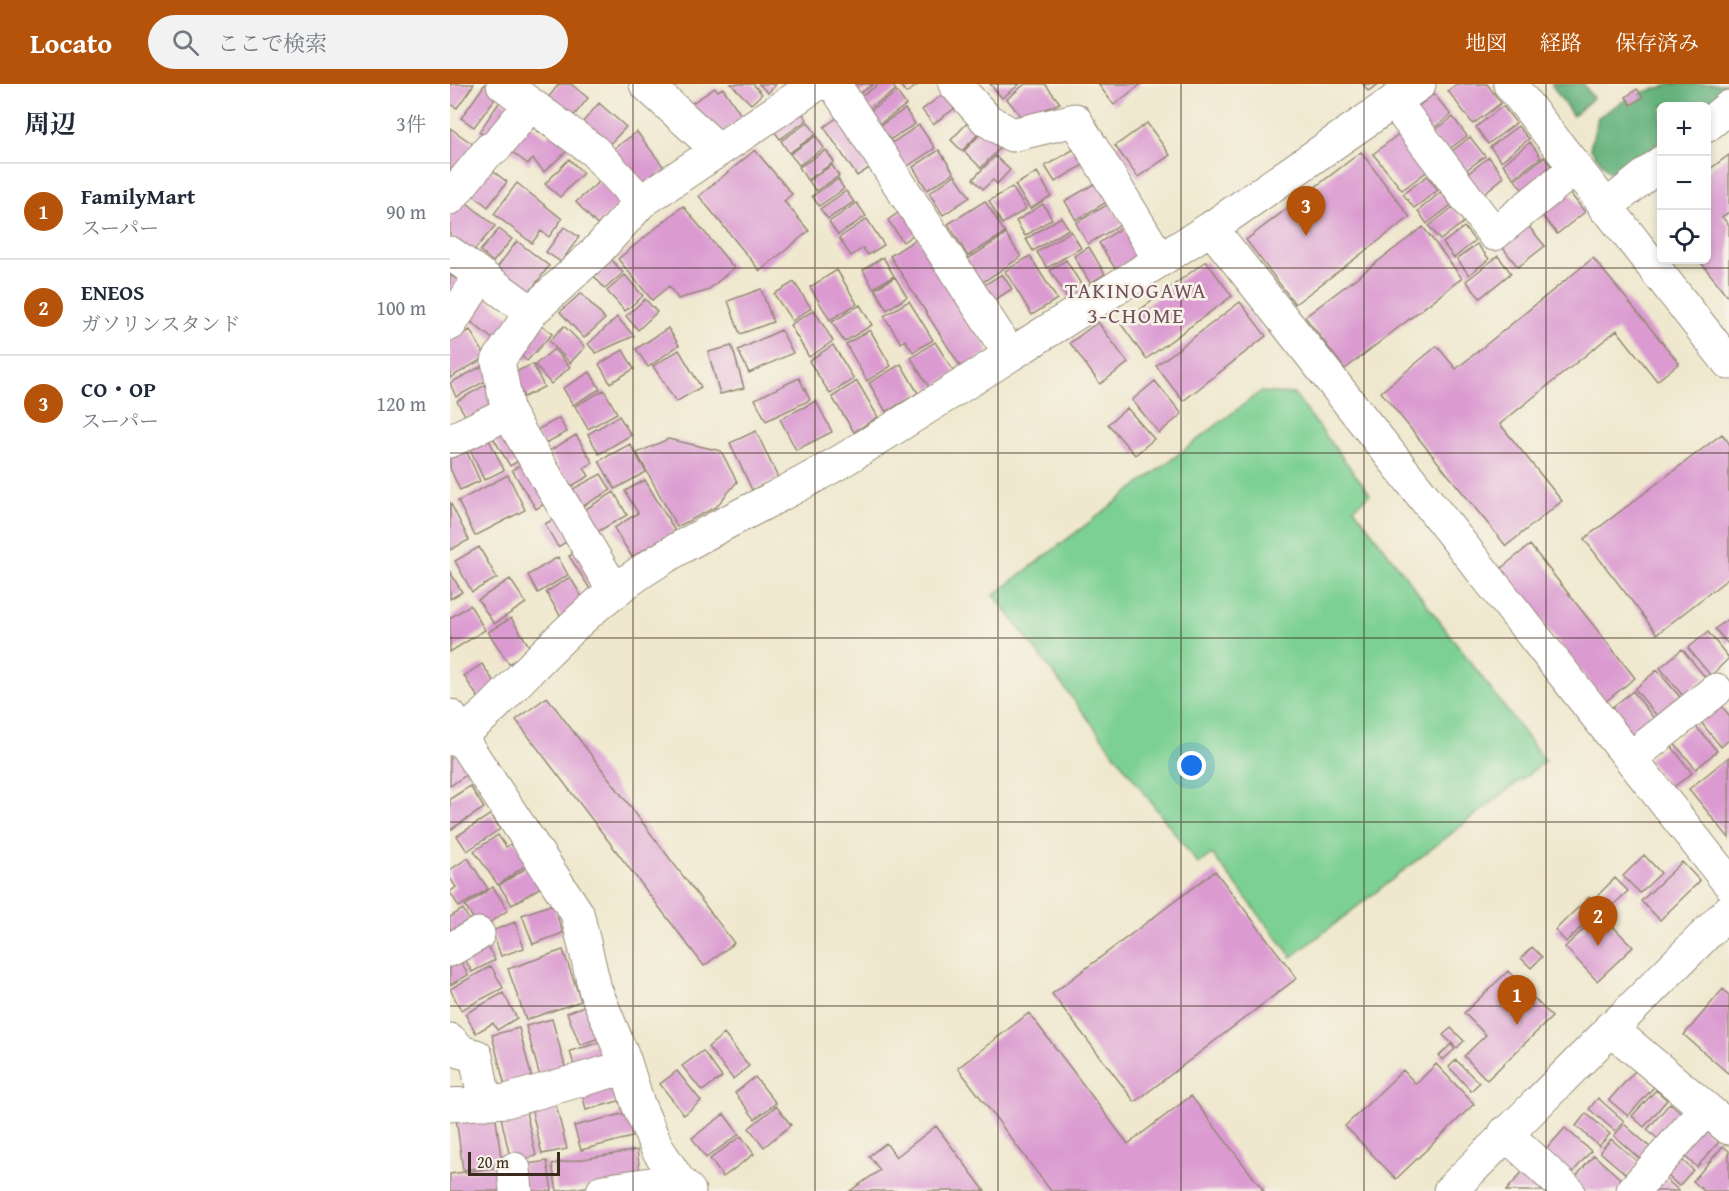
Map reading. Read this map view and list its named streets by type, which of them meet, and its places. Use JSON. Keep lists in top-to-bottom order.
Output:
{
  "districts": ["TAKINOGAWA 3-CHOME"],
  "scale_bar": "20 m",
  "page": {
    "header": "Locato",
    "search": "ここで検索",
    "nav": ["地図", "経路", "保存済み"],
    "heading": ["周辺", "3件"],
    "map_buttons": ["+", "−"],
    "list": [
      {
        "mark": "1",
        "name": "FamilyMart",
        "note": "スーパー",
        "value": "90 m"
      },
      {
        "mark": "2",
        "name": "ENEOS",
        "note": "ガソリンスタンド",
        "value": "100 m"
      },
      {
        "mark": "3",
        "name": "CO・OP",
        "note": "スーパー",
        "value": "120 m"
      }
    ],
    "pins": ["3", "2", "1"],
    "scale": "20 m"
  }
}
